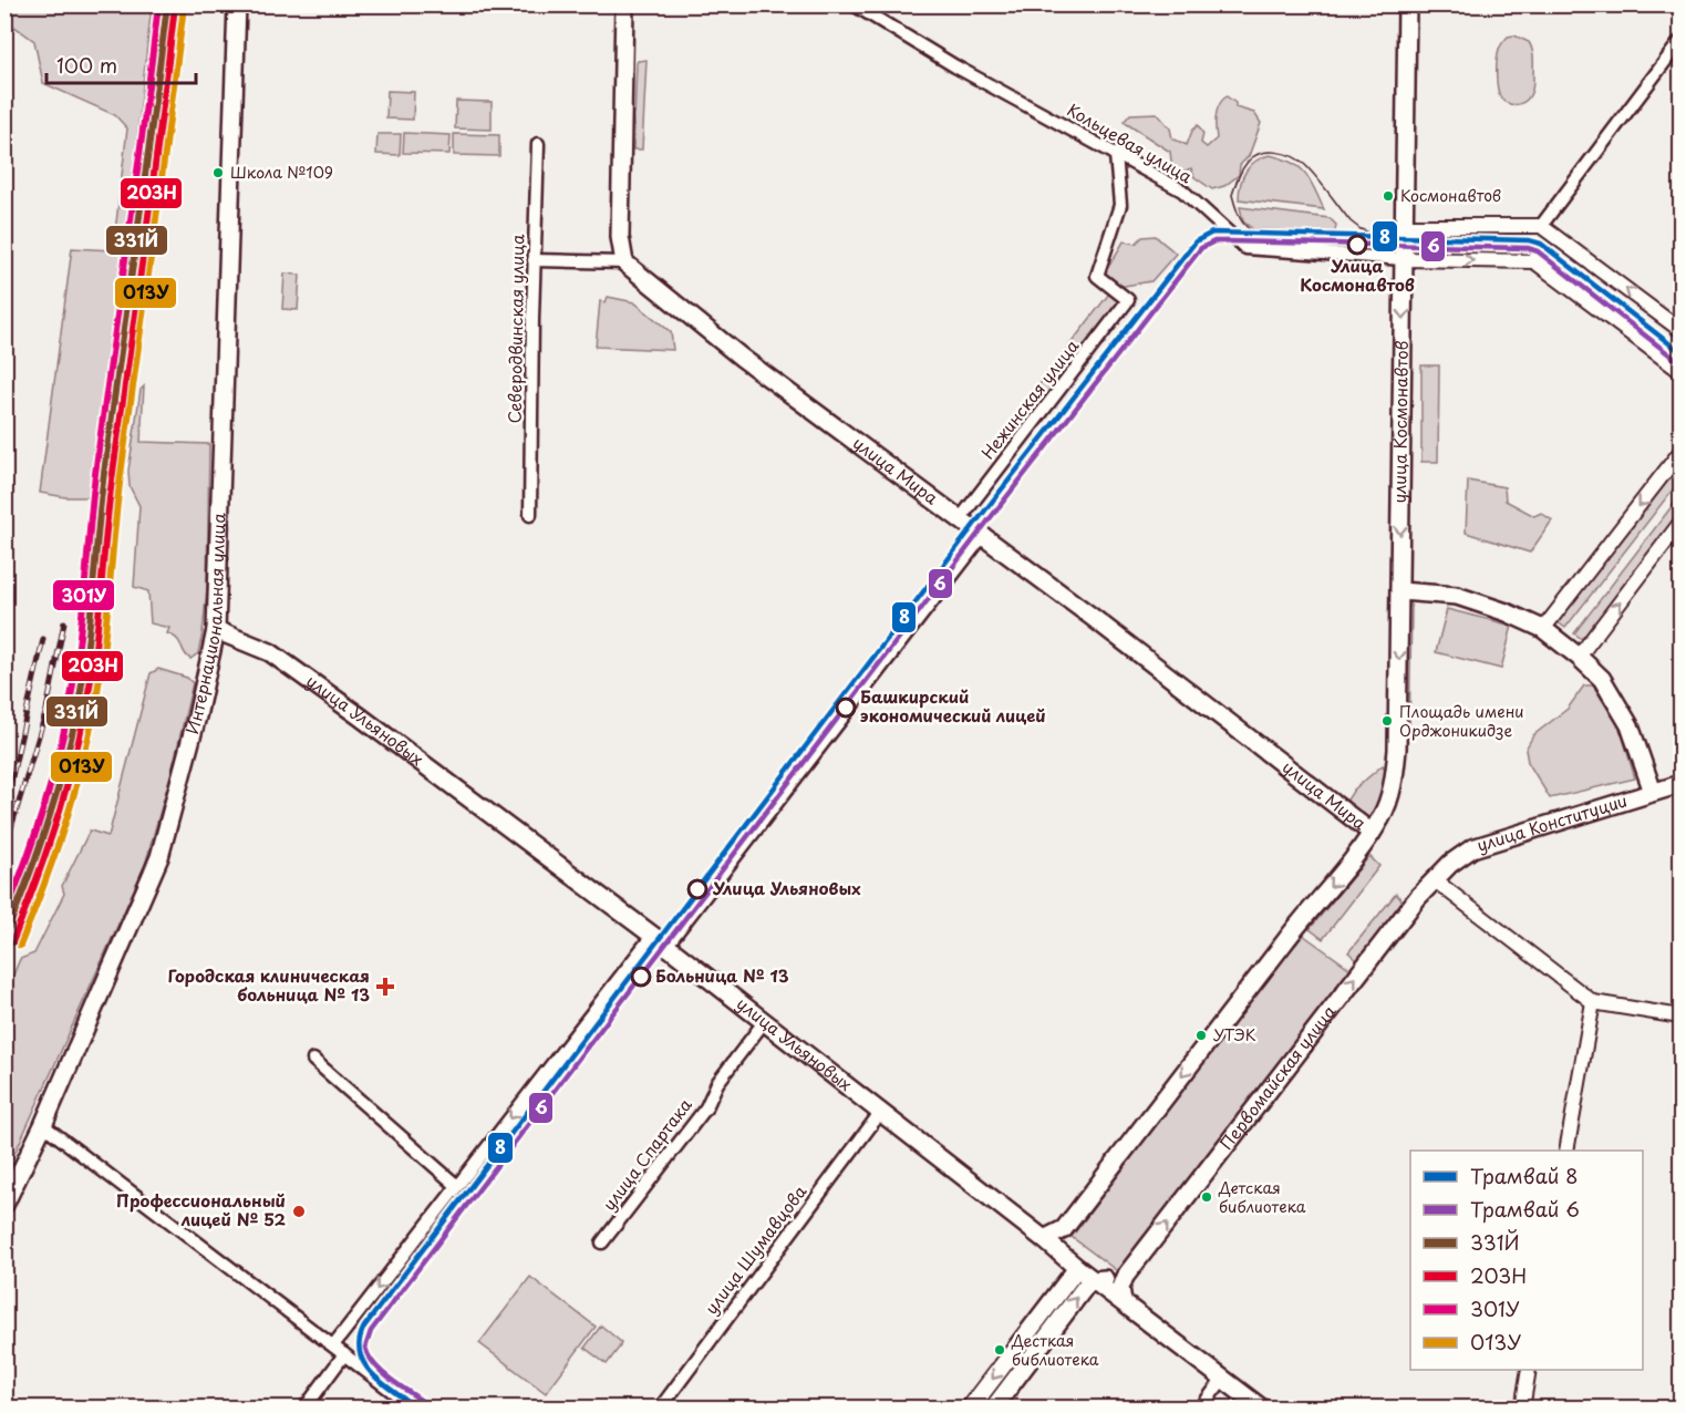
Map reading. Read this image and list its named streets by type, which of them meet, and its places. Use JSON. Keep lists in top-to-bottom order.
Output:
{
  "streets": {
    "main road": [
      "улица Космонавтов",
      "улица Мира",
      "Интернациональная улица",
      "улица Ульяновых",
      "улица Конституции",
      "Первомайская улица"
    ],
    "street": [
      "Кольцевая улица",
      "Северодвинская улица",
      "Нежинская улица",
      "улица Спартака",
      "улица Шумавцова"
    ]
  },
  "crossings": [
    ["Кольцевая улица", "Нежинская улица"],
    ["Кольцевая улица", "улица Космонавтов"],
    ["Нежинская улица", "улица Мира"],
    ["улица Космонавтов", "улица Мира"],
    ["Интернациональная улица", "улица Ульяновых"],
    ["улица Ульяновых", "улица Спартака"],
    ["улица Ульяновых", "улица Шумавцова"],
    ["улица Конституции", "Первомайская улица"]
  ],
  "one_way": ["улица Космонавтов"],
  "places": {
    "other": [
      "Школа №109",
      "Космонавтов",
      "Улица Космонавтов",
      "Башкирский экономический лицей",
      "Площадь имени Орджоникидзе",
      "Улица Ульяновых",
      "Больница № 13",
      "УТЭК",
      "Детская библиотека",
      "Профессиональный лицей № 52",
      "Десткая библиотека"
    ],
    "health": ["Городская клиническая больница № 13"]
  },
  "lines": [
    "transit line 331Й",
    "transit line 301У",
    "transit line 203Н",
    "transit line 013У",
    "tram line 8",
    "tram line 6"
  ],
  "legend": [
    "Трамвай 8",
    "Трамвай 6",
    "331Й",
    "203Н",
    "301У",
    "013У"
  ],
  "scale_bar": "100 m"
}
